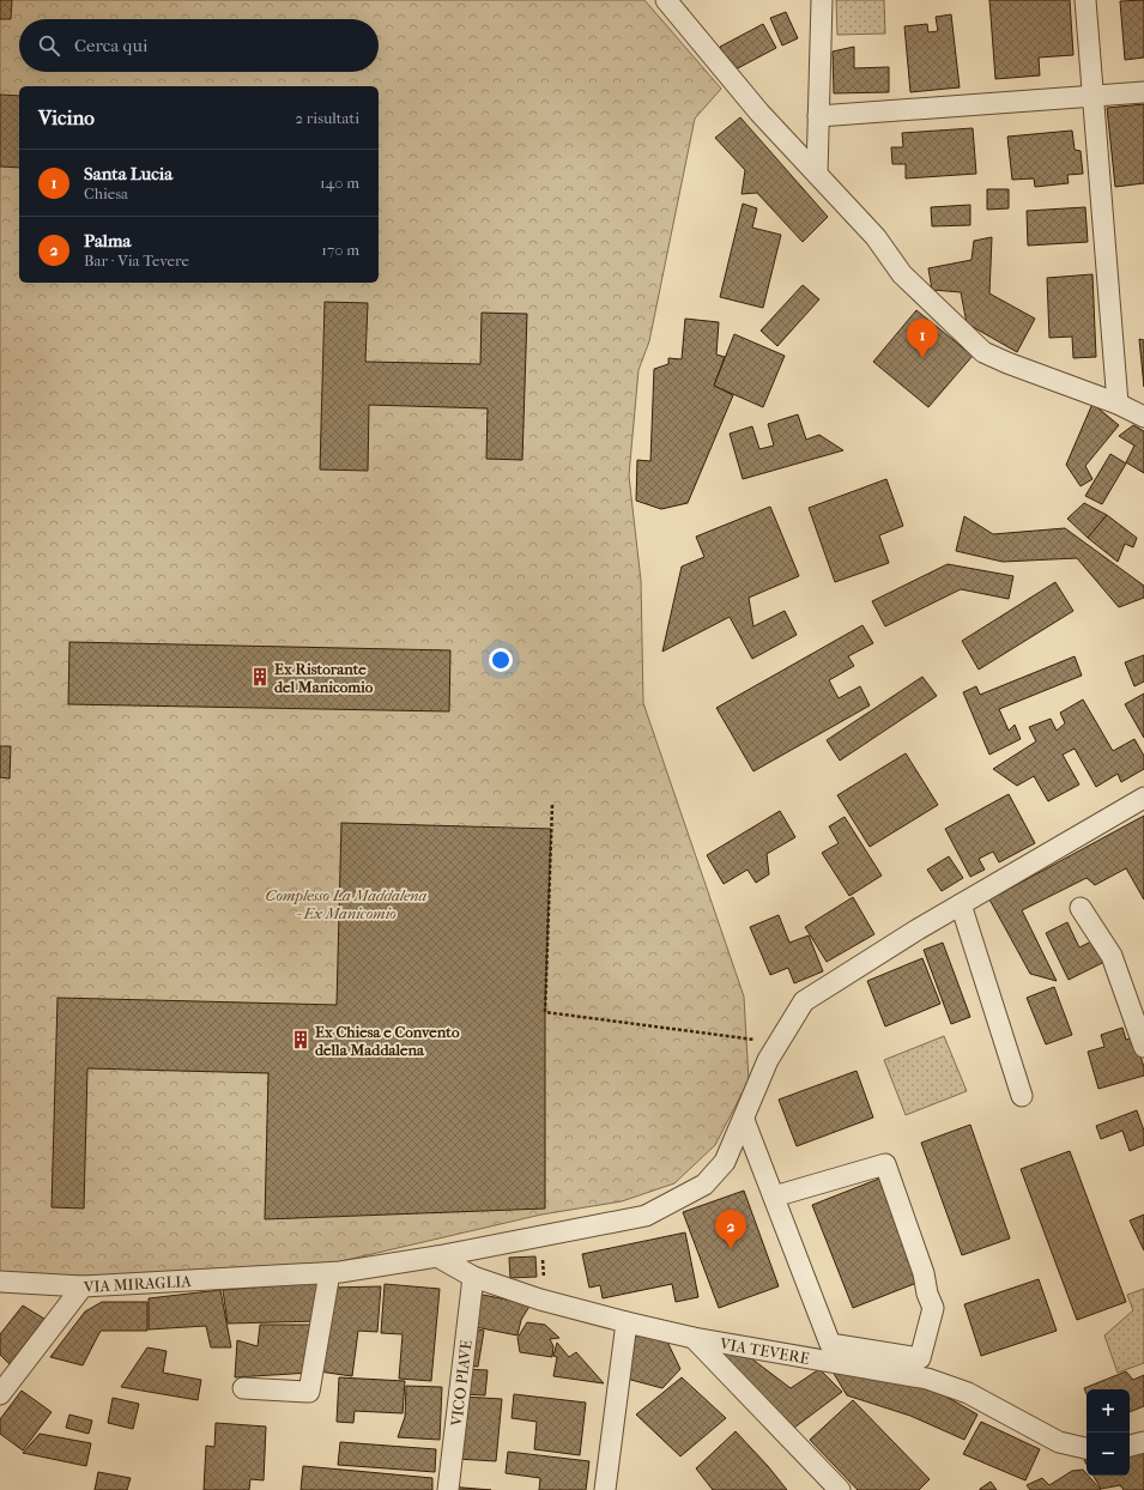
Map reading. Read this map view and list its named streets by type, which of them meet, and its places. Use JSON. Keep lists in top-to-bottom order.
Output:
{
  "streets": {
    "street": ["VIA MIRAGLIA", "VIA TEVERE", "VICO PIAVE"]
  },
  "crossings": [
    ["VIA MIRAGLIA", "VIA TEVERE"],
    ["VIA TEVERE", "VICO PIAVE"]
  ],
  "parks": ["Complesso La Maddalena - Ex Manicomio"],
  "places": {
    "building": ["Ex Ristorante del Manicomio", "Ex Chiesa e Convento della Maddalena"]
  },
  "page": {
    "search": "Cerca qui",
    "heading": ["Vicino", "2 risultati"],
    "list": [
      {
        "mark": "1",
        "name": "Santa Lucia",
        "note": "Chiesa",
        "value": "140 m"
      },
      {
        "mark": "2",
        "name": "Palma",
        "note": "Bar · Via Tevere",
        "value": "170 m"
      }
    ],
    "pins": ["1", "2"],
    "map_buttons": ["+", "−"]
  }
}
